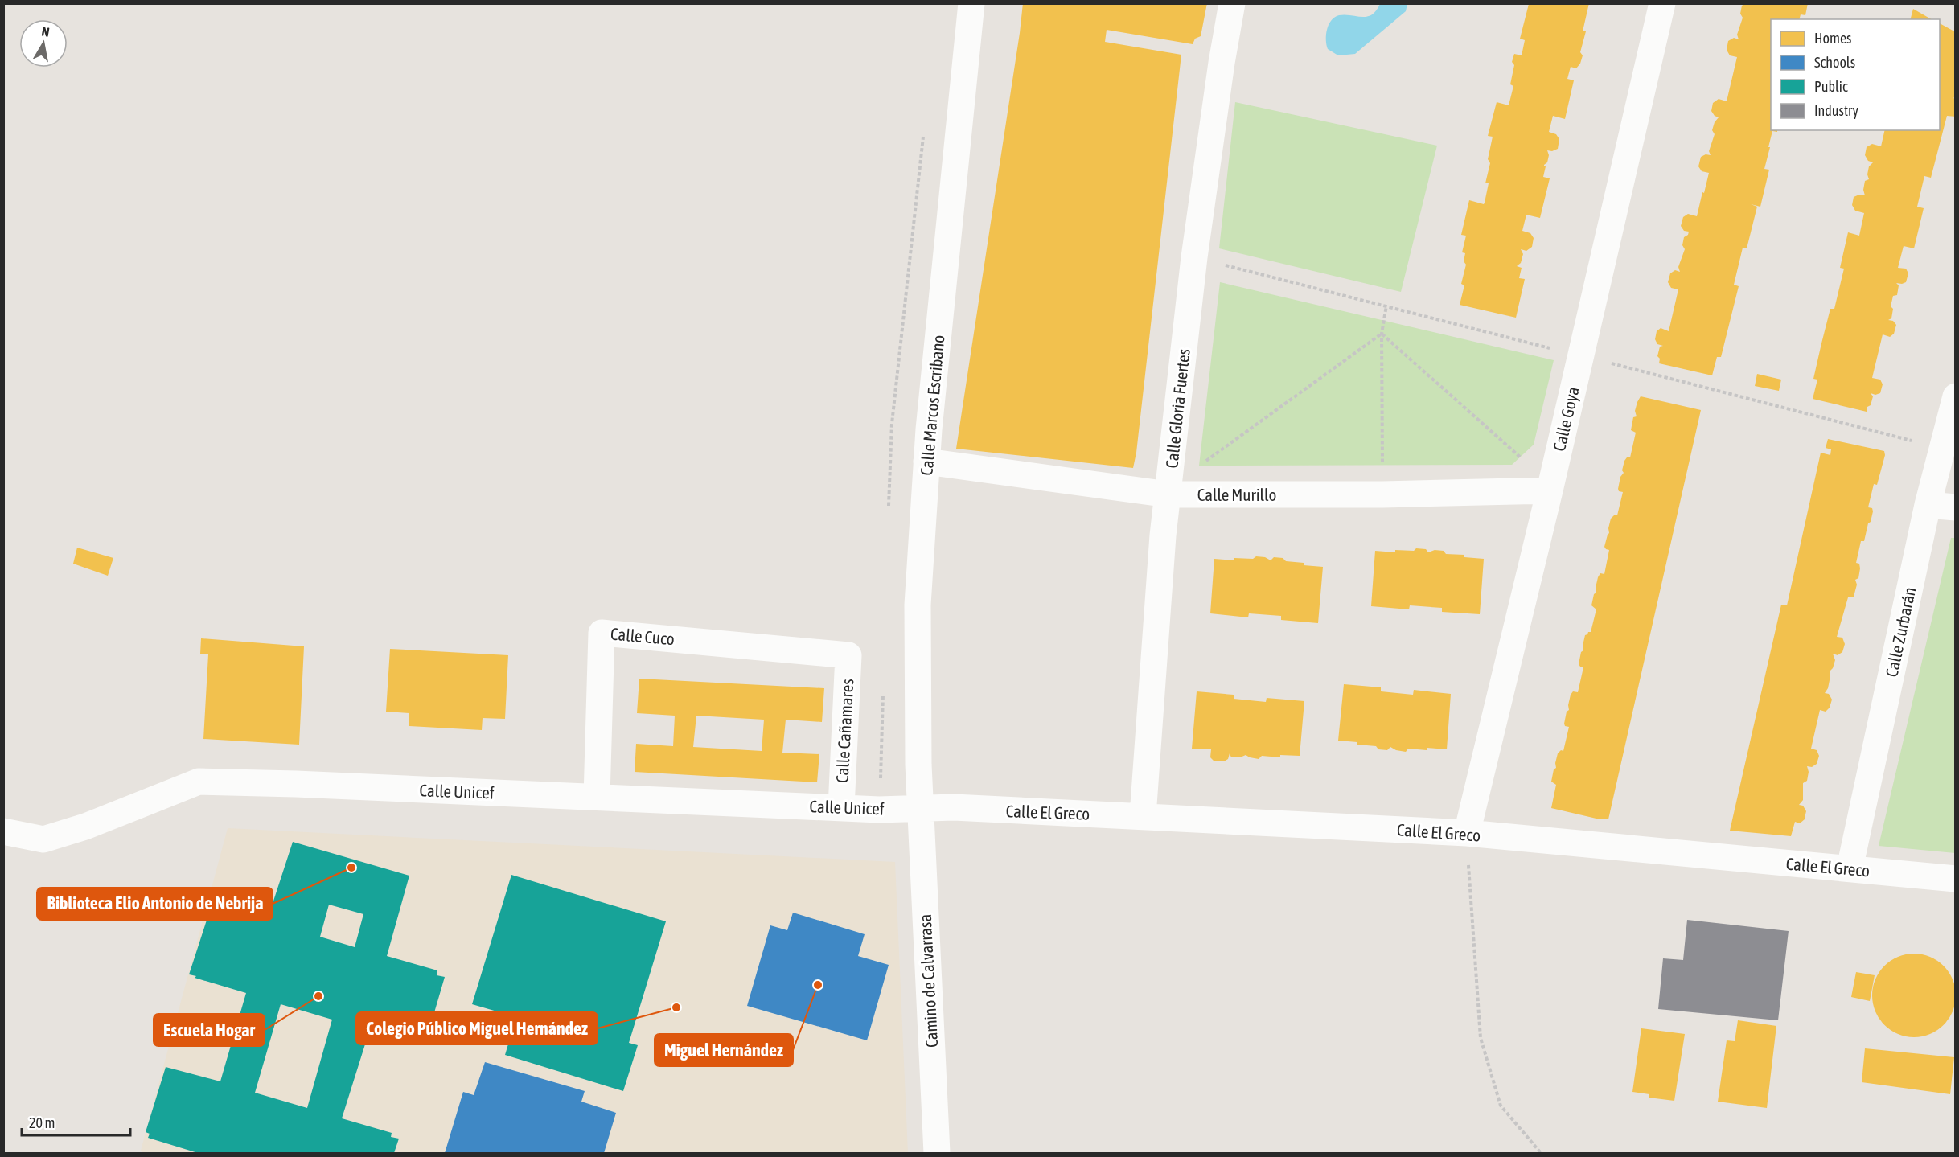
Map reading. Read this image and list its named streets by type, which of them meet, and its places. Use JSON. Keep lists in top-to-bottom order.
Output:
{
  "streets": {
    "street": [
      "Calle Marcos Escribano",
      "Calle Gloria Fuertes",
      "Calle Goya",
      "Calle Murillo",
      "Calle Zurbarán",
      "Calle Cuco",
      "Calle Cañamares",
      "Calle Unicef",
      "Calle El Greco",
      "Camino de Calvarrasa"
    ]
  },
  "crossings": [
    ["Calle Marcos Escribano", "Calle Murillo"],
    ["Calle Marcos Escribano", "Calle Unicef"],
    ["Calle Marcos Escribano", "Calle El Greco"],
    ["Calle Marcos Escribano", "Camino de Calvarrasa"],
    ["Calle Gloria Fuertes", "Calle Murillo"],
    ["Calle Gloria Fuertes", "Calle El Greco"],
    ["Calle Goya", "Calle Murillo"],
    ["Calle Goya", "Calle El Greco"],
    ["Calle Zurbarán", "Calle El Greco"],
    ["Calle Cuco", "Calle Cañamares"],
    ["Calle Cuco", "Calle Unicef"],
    ["Calle Cañamares", "Calle Unicef"],
    ["Calle Unicef", "Calle El Greco"],
    ["Calle Unicef", "Camino de Calvarrasa"],
    ["Calle El Greco", "Camino de Calvarrasa"]
  ],
  "places": [
    "Biblioteca Elio Antonio de Nebrija",
    "Miguel Hernández",
    "Escuela Hogar",
    "Colegio Público Miguel Hernández"
  ],
  "legend": [
    "Homes",
    "Schools",
    "Public",
    "Industry"
  ],
  "scale_bar": "20 m",
  "north": "top"
}
